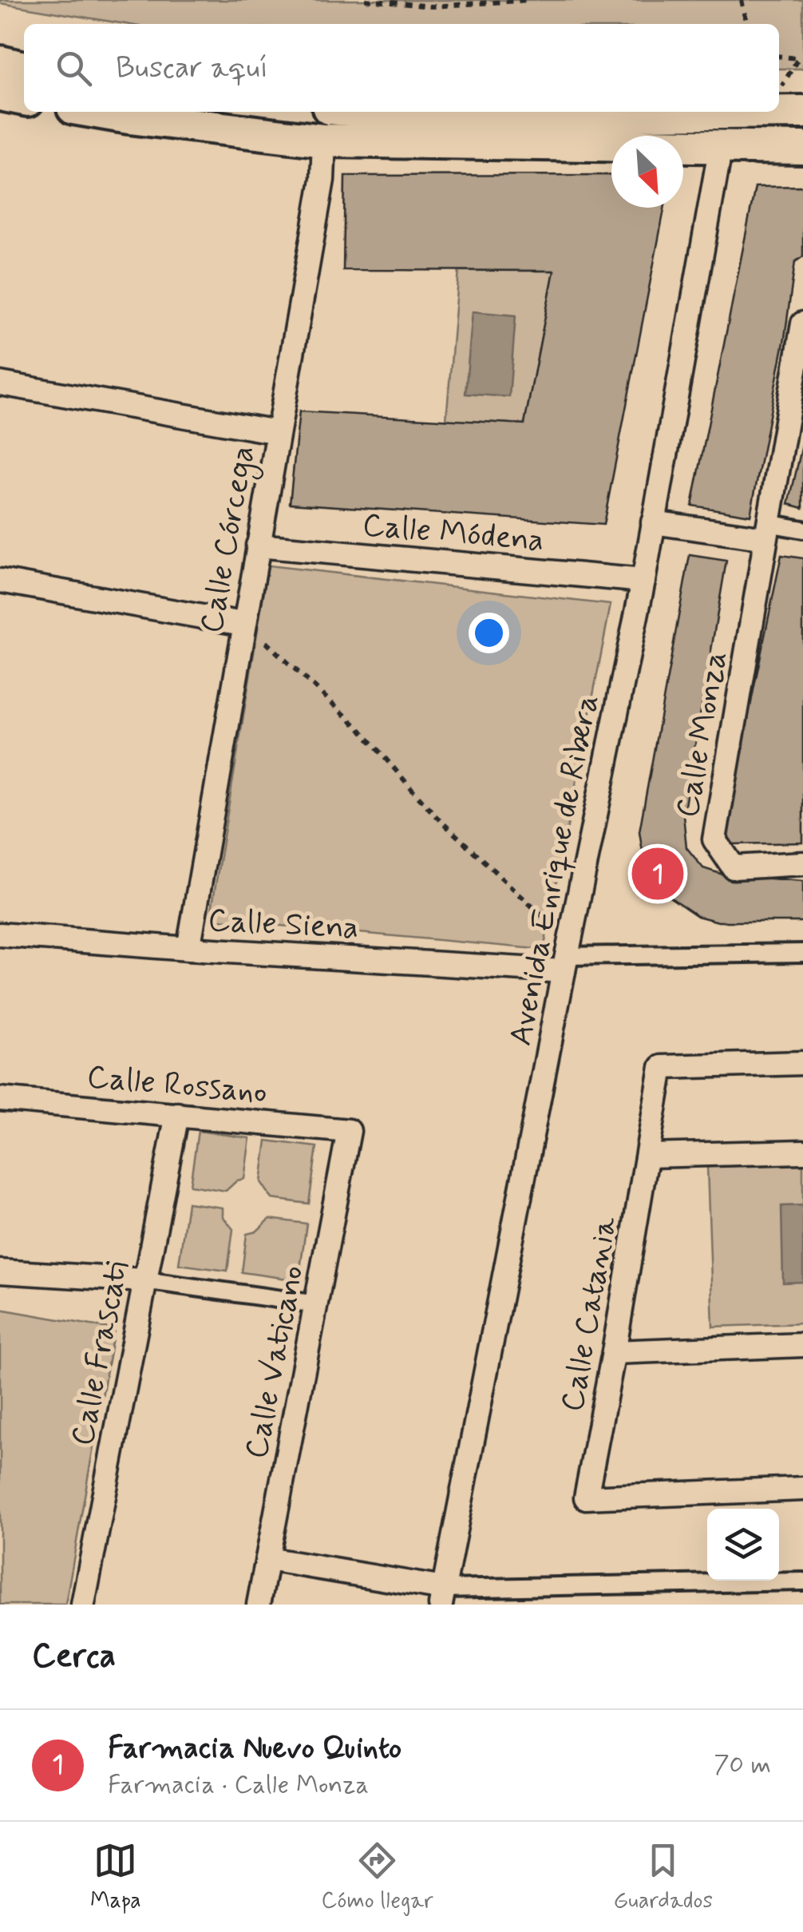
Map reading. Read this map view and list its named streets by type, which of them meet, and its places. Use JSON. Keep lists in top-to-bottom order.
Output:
{
  "streets": {
    "street": [
      "Calle Módena",
      "Calle Córcega",
      "Calle Monza",
      "Avenida Enrique de Ribera",
      "Calle Siena",
      "Calle Rossano",
      "Calle Catania",
      "Calle Frascati",
      "Calle Vaticano"
    ]
  },
  "crossings": [
    ["Calle Módena", "Calle Córcega"],
    ["Calle Módena", "Avenida Enrique de Ribera"],
    ["Calle Córcega", "Calle Siena"],
    ["Avenida Enrique de Ribera", "Calle Siena"],
    ["Calle Rossano", "Calle Frascati"],
    ["Calle Rossano", "Calle Vaticano"]
  ],
  "north": "bottom right",
  "page": {
    "search": "Buscar aquí",
    "pins": "1",
    "heading": "Cerca",
    "list": [
      {
        "mark": "1",
        "name": "Farmacia Nuevo Quinto",
        "note": "Farmacia · Calle Monza",
        "value": "70 m"
      }
    ],
    "nav": ["Mapa", "Cómo llegar", "Guardados"]
  }
}
